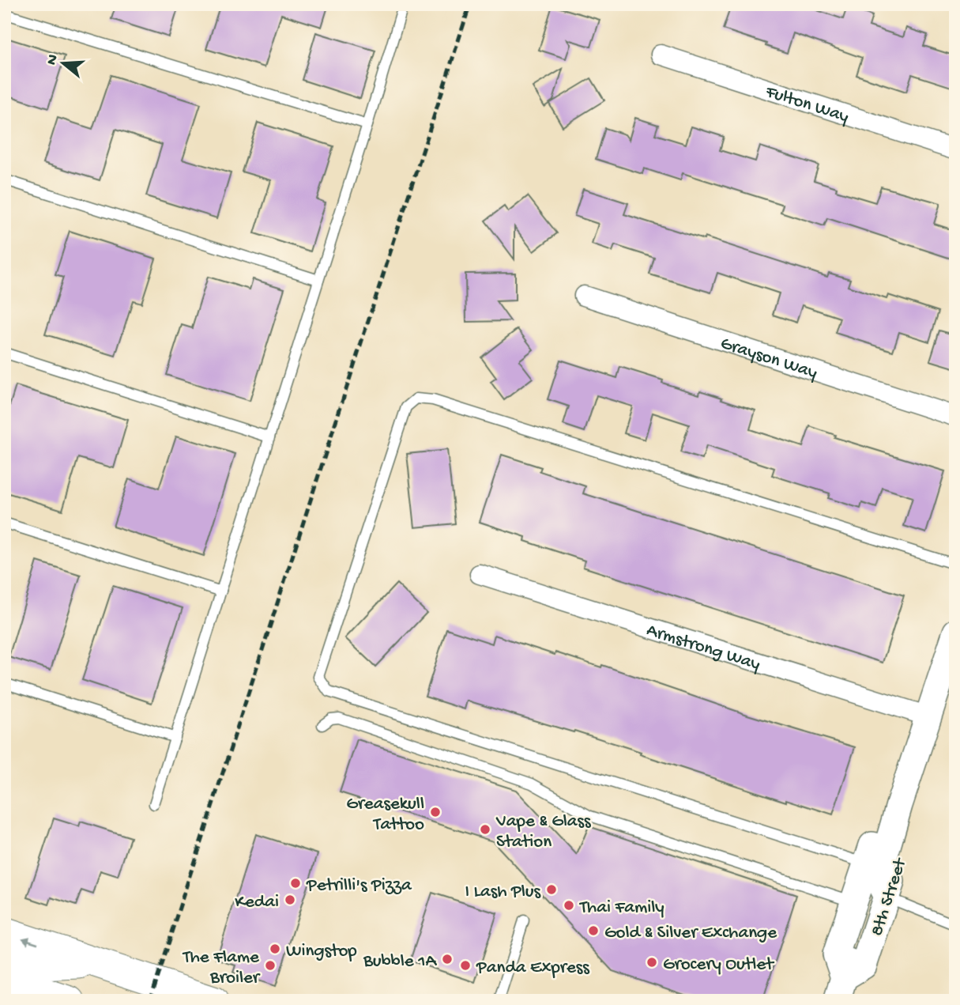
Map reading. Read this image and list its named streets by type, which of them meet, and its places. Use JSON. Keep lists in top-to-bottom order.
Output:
{
  "streets": {
    "street": [
      "Fulton Way",
      "Grayson Way",
      "Armstrong Way",
      "8th Street"
    ]
  },
  "crossings": [
    ["Armstrong Way", "8th Street"]
  ],
  "places": [
    "Greasekull Tattoo",
    "Vape & Glass Station",
    "Petrilli's Pizza",
    "I Lash Plus",
    "Kedai",
    "Thai Family",
    "Gold & Silver Exchange",
    "Wingstop",
    "Bubble 1A",
    "Grocery Outlet",
    "The Flame Broiler",
    "Panda Express"
  ],
  "north": "left"
}
